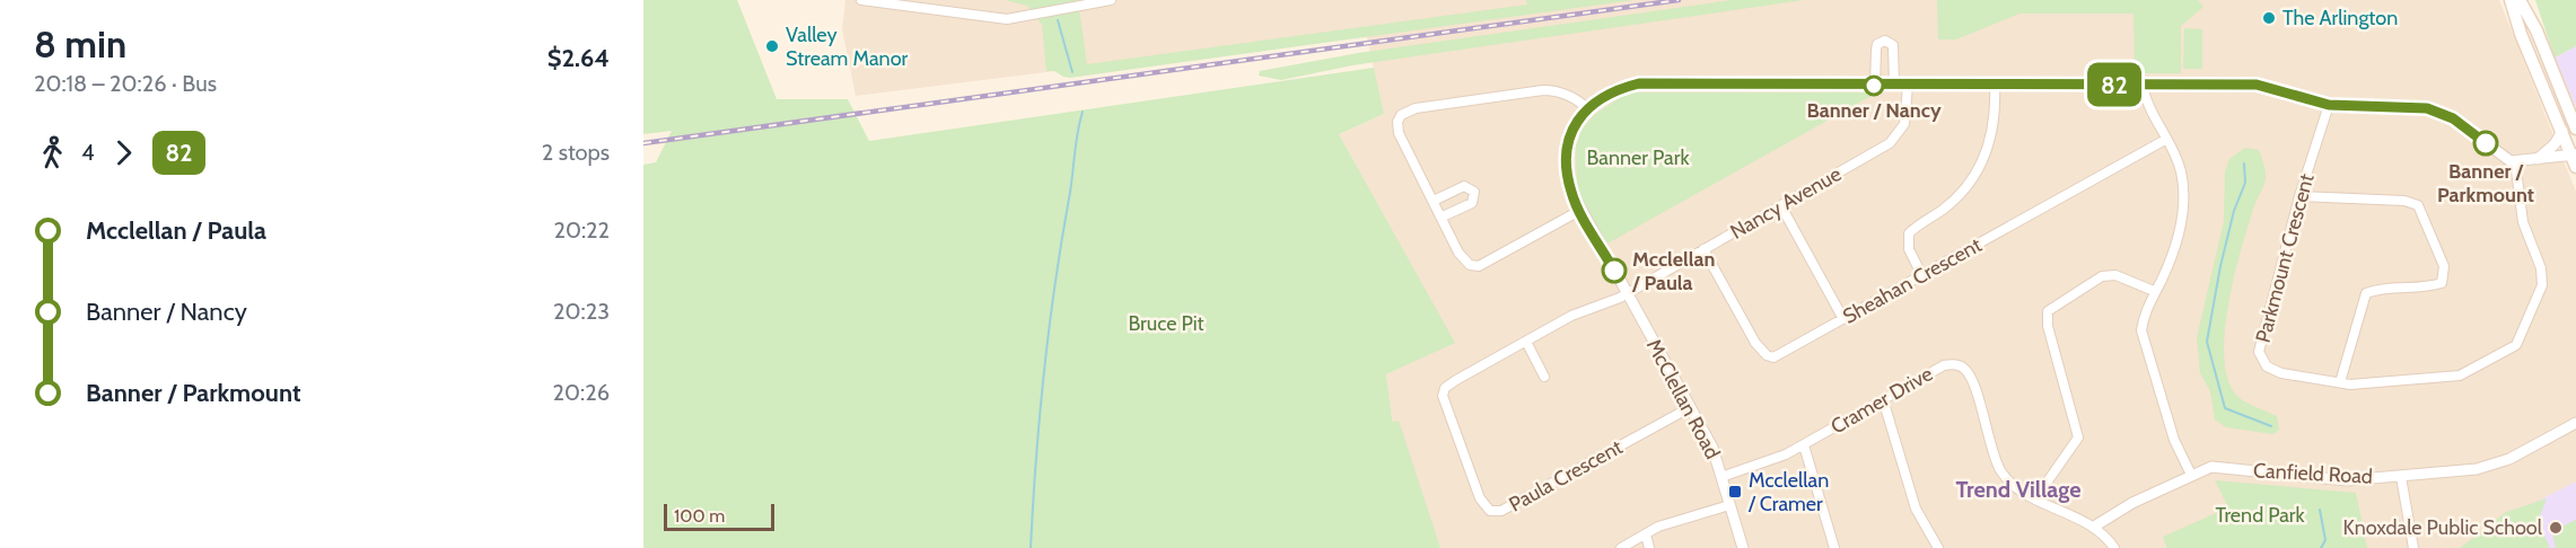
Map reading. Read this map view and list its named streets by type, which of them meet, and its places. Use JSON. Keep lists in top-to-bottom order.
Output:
{
  "streets": {
    "street": [
      "Nancy Avenue",
      "Parkmount Crescent",
      "Sheahan Crescent",
      "McClellan Road",
      "Cramer Drive",
      "Canfield Road",
      "Paula Crescent"
    ]
  },
  "crossings": [
    ["Nancy Avenue", "Sheahan Crescent"],
    ["Nancy Avenue", "McClellan Road"],
    ["Nancy Avenue", "Paula Crescent"],
    ["McClellan Road", "Cramer Drive"],
    ["McClellan Road", "Paula Crescent"],
    ["Cramer Drive", "Canfield Road"]
  ],
  "districts": ["Trend Village"],
  "parks": ["Banner Park", "Bruce Pit", "Trend Park"],
  "places": {
    "other": [
      "The Arlington",
      "Valley Stream Manor",
      "Banner / Nancy",
      "Banner / Parkmount",
      "Mcclellan / Paula",
      "Knoxdale Public School"
    ],
    "transit": ["Mcclellan / Cramer"]
  },
  "lines": ["bus line 82"],
  "scale_bar": "100 m",
  "page": {
    "heading": ["8 min", "20:18 – 20:26 · Bus", "$2.64"],
    "on_map": "82",
    "legs": ["4", "82", "2 stops"],
    "list": [
      {
        "name": "Mcclellan / Paula",
        "value": "20:22"
      },
      {
        "name": "Banner / Nancy",
        "value": "20:23"
      },
      {
        "name": "Banner / Parkmount",
        "value": "20:26"
      }
    ],
    "scale": "100 m"
  }
}
